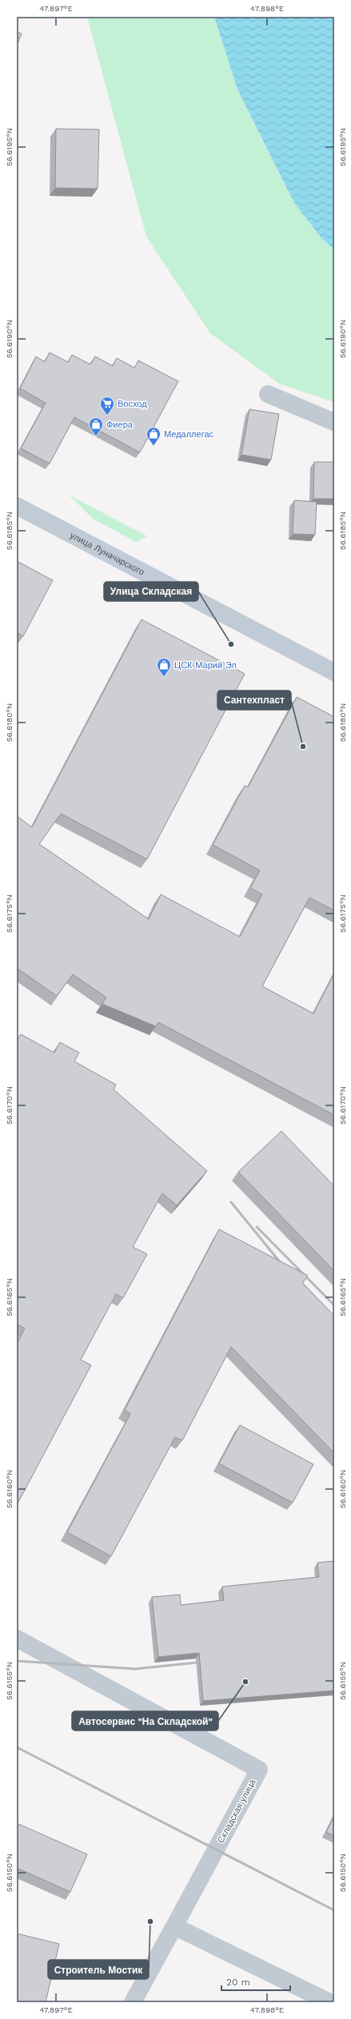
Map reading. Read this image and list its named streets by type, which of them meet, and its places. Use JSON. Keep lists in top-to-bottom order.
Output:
{
  "streets": {
    "main road": ["улица Луначарского"],
    "street": ["Складская улица"]
  },
  "places": {
    "supermarket": ["Восход"],
    "shop": ["Фиера", "Медаллегас", "ЦСК Марий Эл"],
    "other": [
      "Улица Складская",
      "Сантехпласт",
      "Автосервис \"На Складской\"",
      "Строитель Мостик"
    ]
  },
  "scale_bar": "20 m",
  "coordinates": [
    "47.897°E",
    "47.898°E",
    "56.6195°N",
    "56.6190°N",
    "56.6185°N",
    "56.6180°N",
    "56.6175°N",
    "56.6170°N",
    "56.6165°N",
    "56.6160°N",
    "56.6155°N",
    "56.6150°N"
  ]
}
